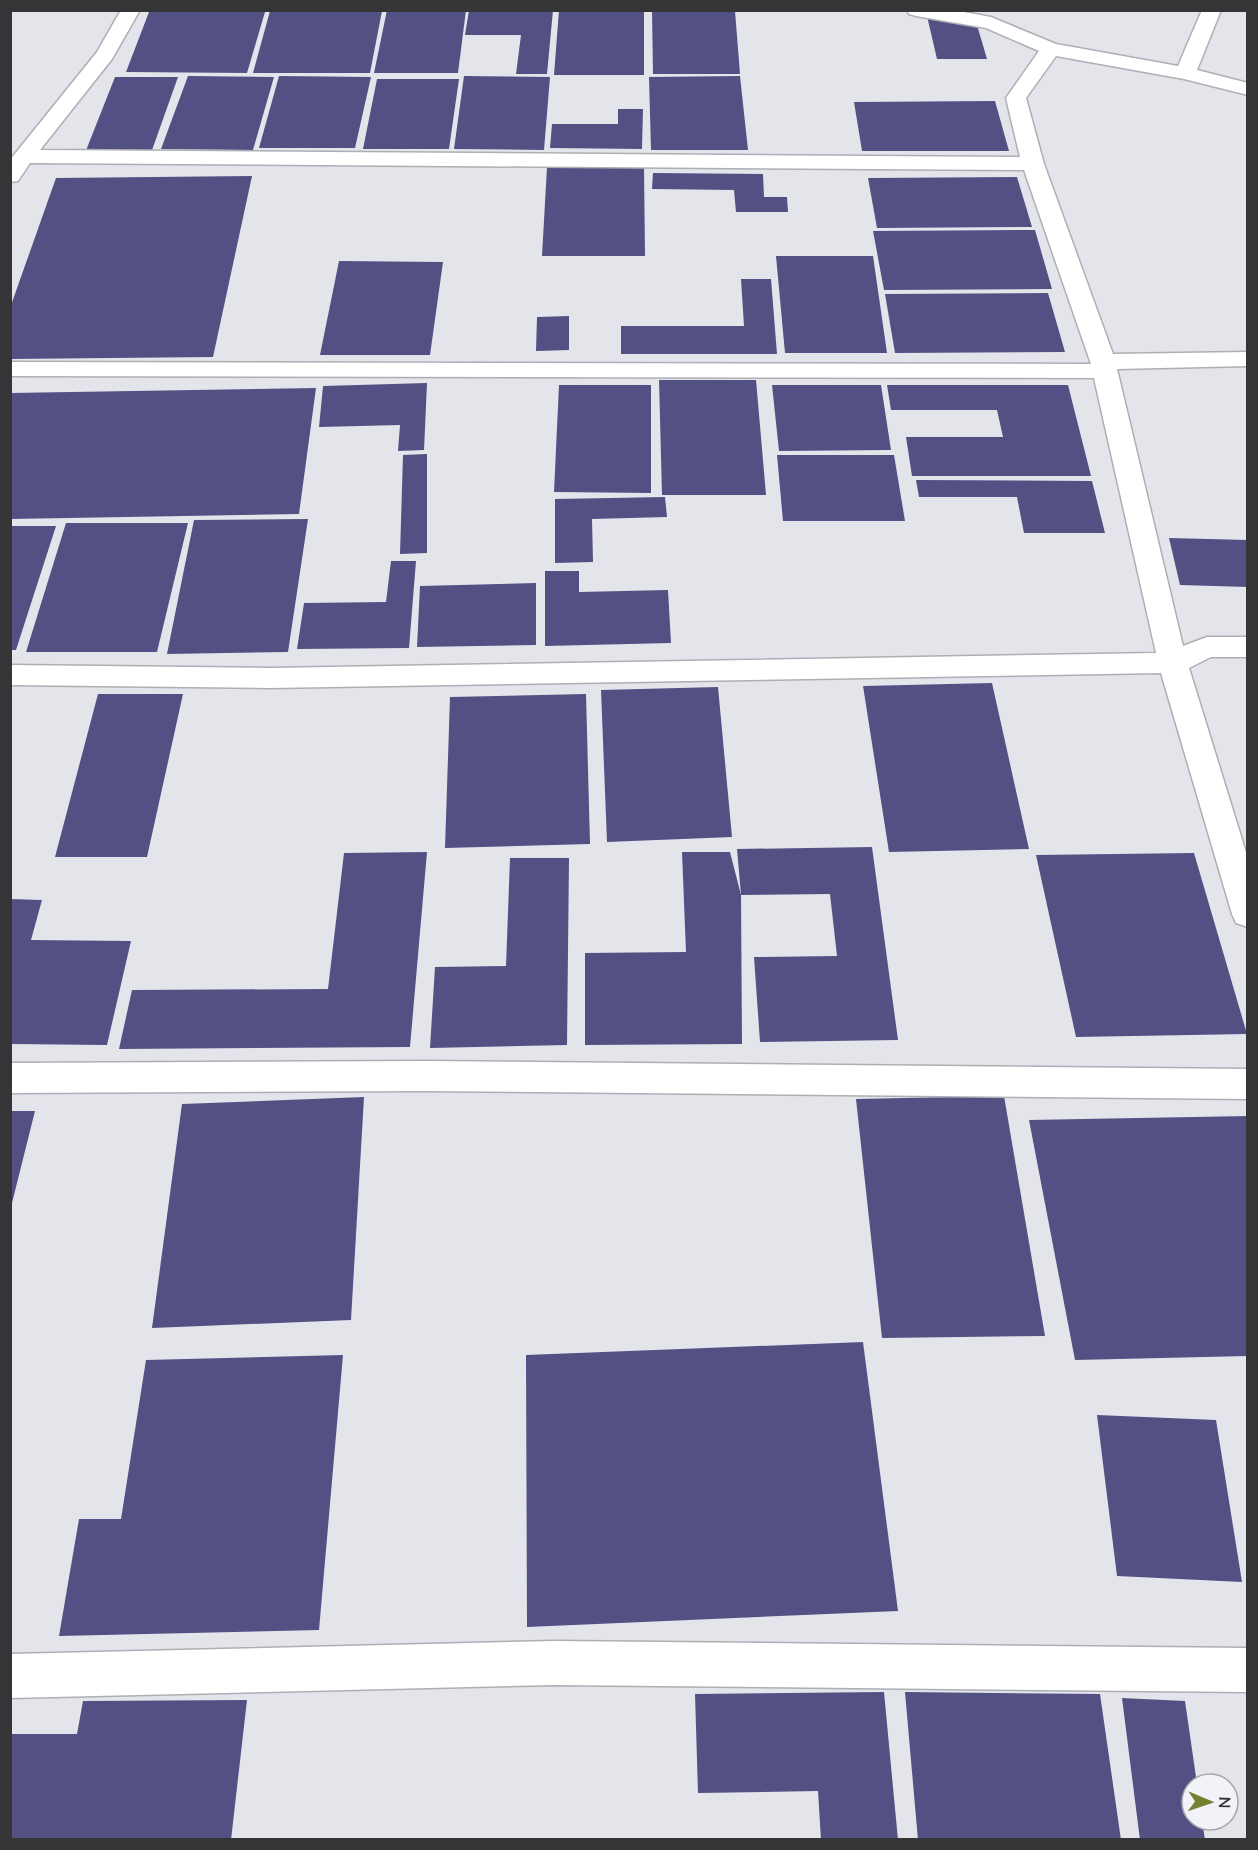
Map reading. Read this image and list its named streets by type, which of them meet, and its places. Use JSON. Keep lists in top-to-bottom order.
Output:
{
  "north": "right"
}
